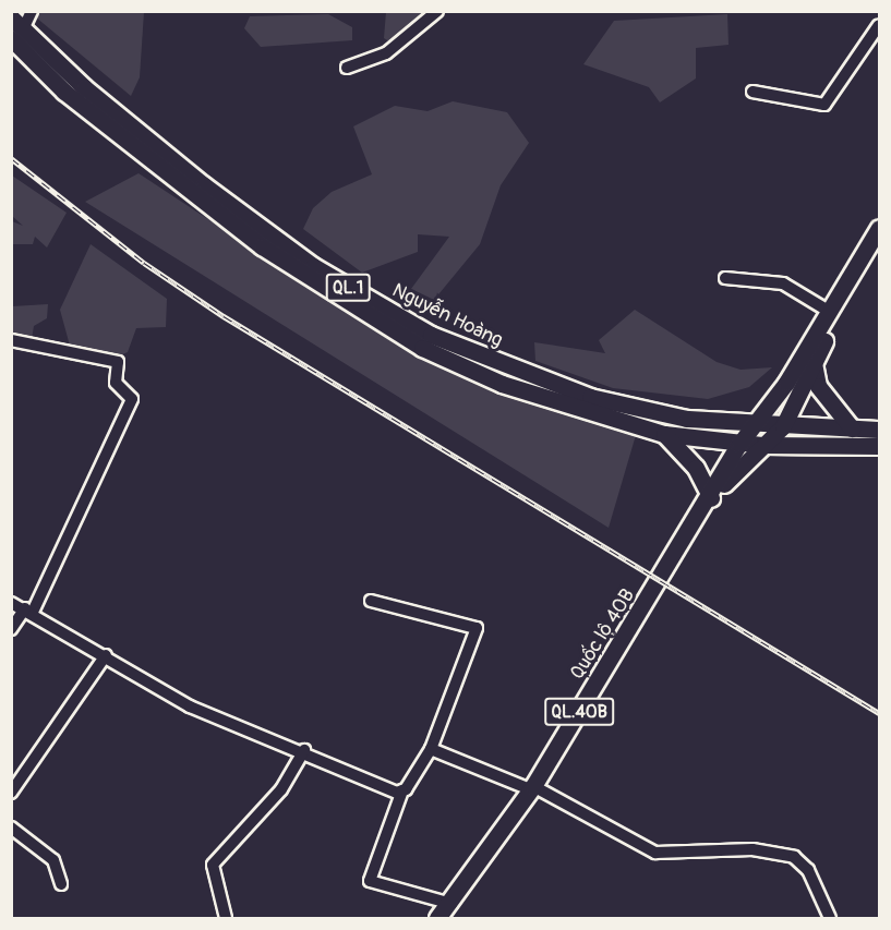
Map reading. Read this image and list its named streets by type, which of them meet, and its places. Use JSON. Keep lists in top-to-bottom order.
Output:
{
  "streets": {
    "highway": [
      "QL.1",
      "Nguyễn Hoàng",
      "Quốc lộ 40B",
      "QL.40B"
    ]
  },
  "crossings": [
    ["Nguyễn Hoàng", "Quốc lộ 40B"]
  ]
}
